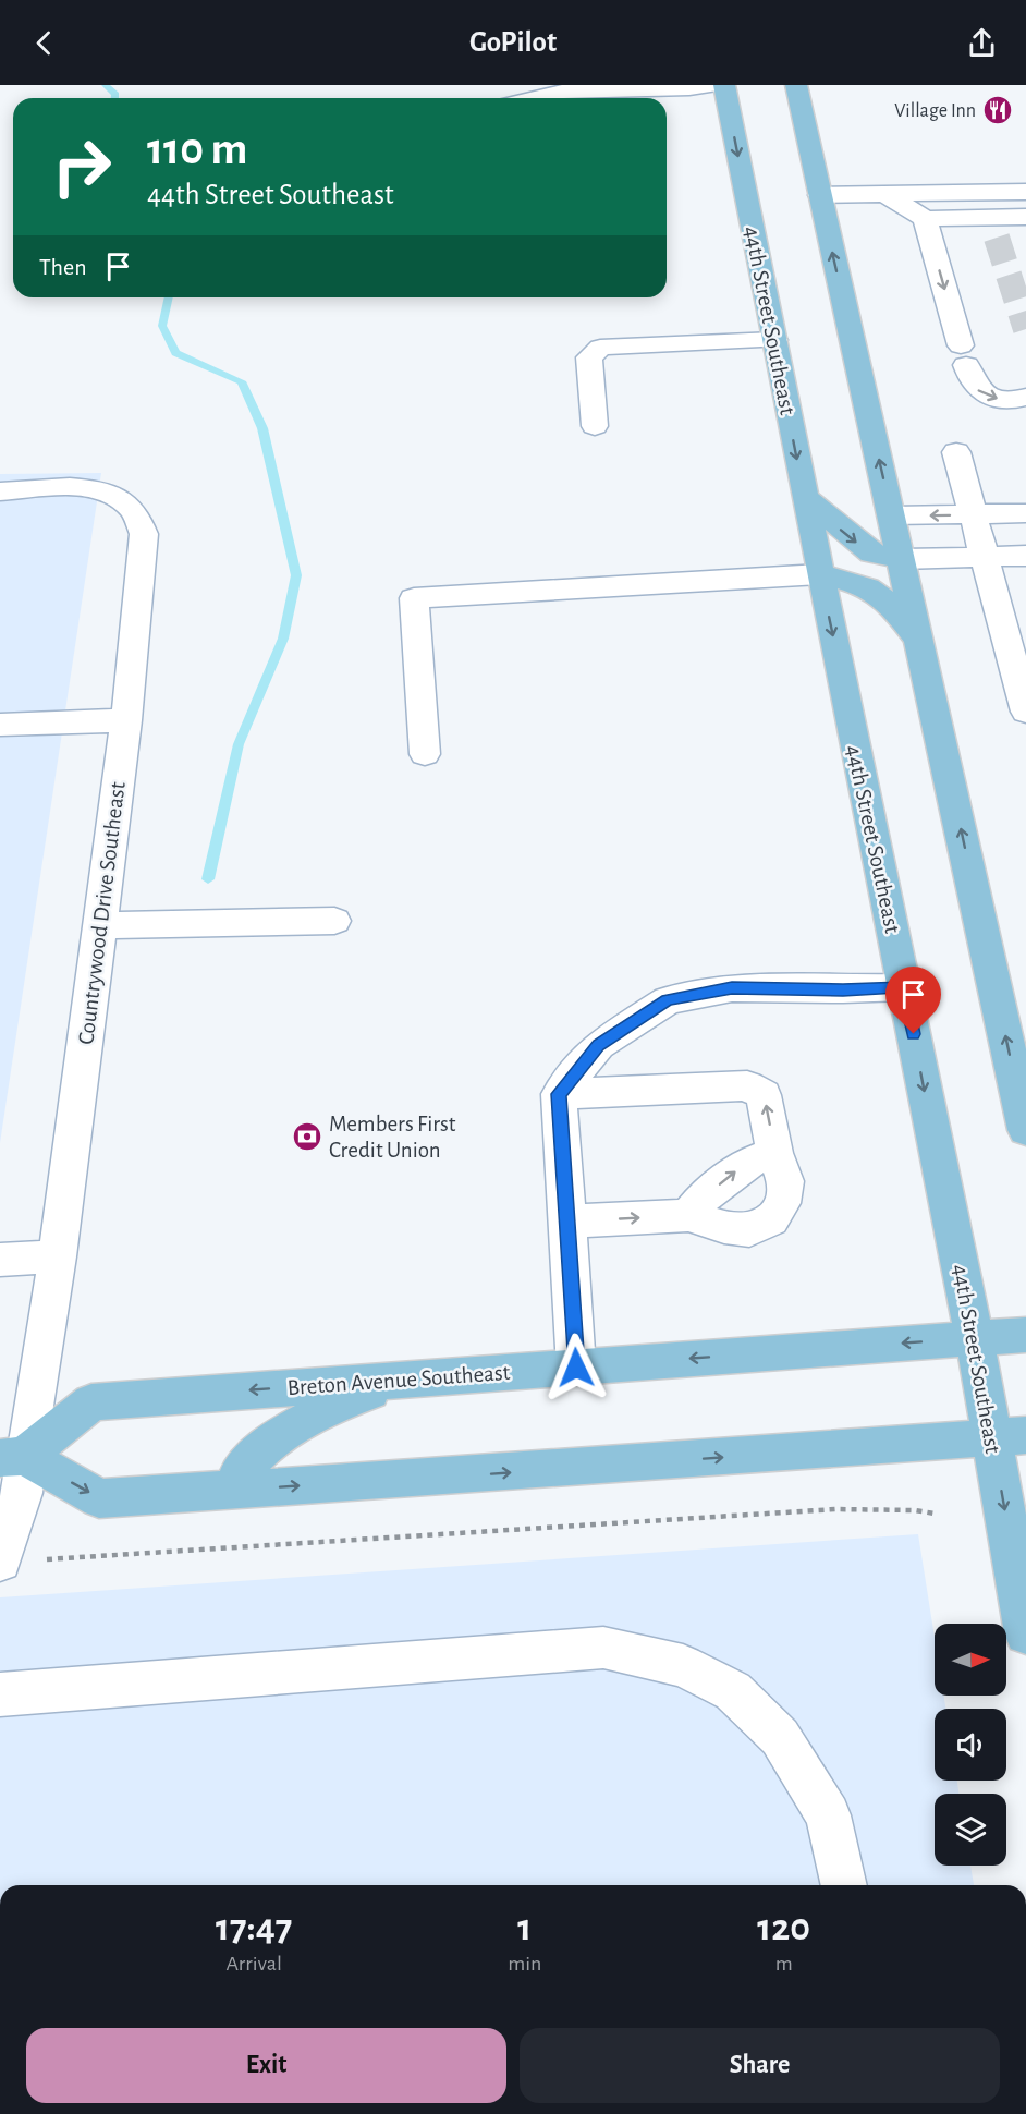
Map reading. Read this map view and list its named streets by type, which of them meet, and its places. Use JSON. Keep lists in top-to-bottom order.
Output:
{
  "streets": {
    "main road": ["44th Street Southeast", "Breton Avenue Southeast"],
    "street": ["Countrywood Drive Southeast"]
  },
  "crossings": [
    ["44th Street Southeast", "Breton Avenue Southeast"],
    ["Countrywood Drive Southeast", "Breton Avenue Southeast"]
  ],
  "places": {
    "restaurant": ["Village Inn"],
    "bank": ["Members First Credit Union"]
  },
  "north": "right",
  "page": {
    "header": "GoPilot",
    "turn": ["110 m", "44th Street Southeast"],
    "then": "Then",
    "eta": [
      "17:47",
      "Arrival",
      "1",
      "min",
      "120",
      "m"
    ],
    "buttons": ["Exit", "Share"]
  }
}
